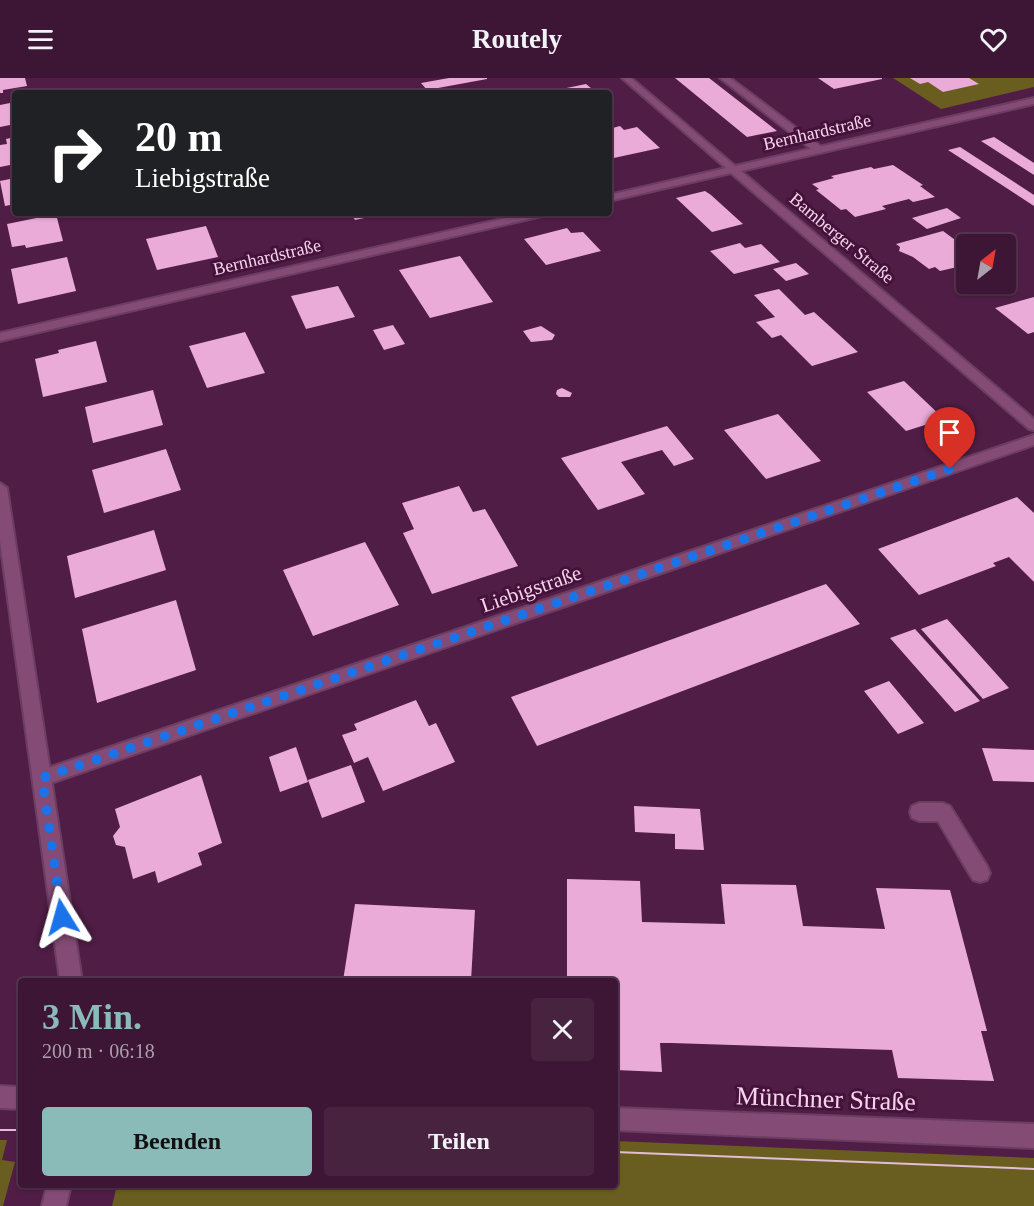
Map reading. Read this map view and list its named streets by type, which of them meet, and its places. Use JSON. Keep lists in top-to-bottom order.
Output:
{
  "streets": {
    "street": [
      "Bernhardstraße",
      "Bamberger Straße",
      "Liebigstraße",
      "Münchner Straße"
    ]
  },
  "crossings": [
    ["Bernhardstraße", "Bamberger Straße"]
  ],
  "north": "top right",
  "page": {
    "header": "Routely",
    "turn": ["20 m", "Liebigstraße"],
    "heading": ["3 Min.", "200 m · 06:18"],
    "buttons": ["Beenden", "Teilen"]
  }
}
